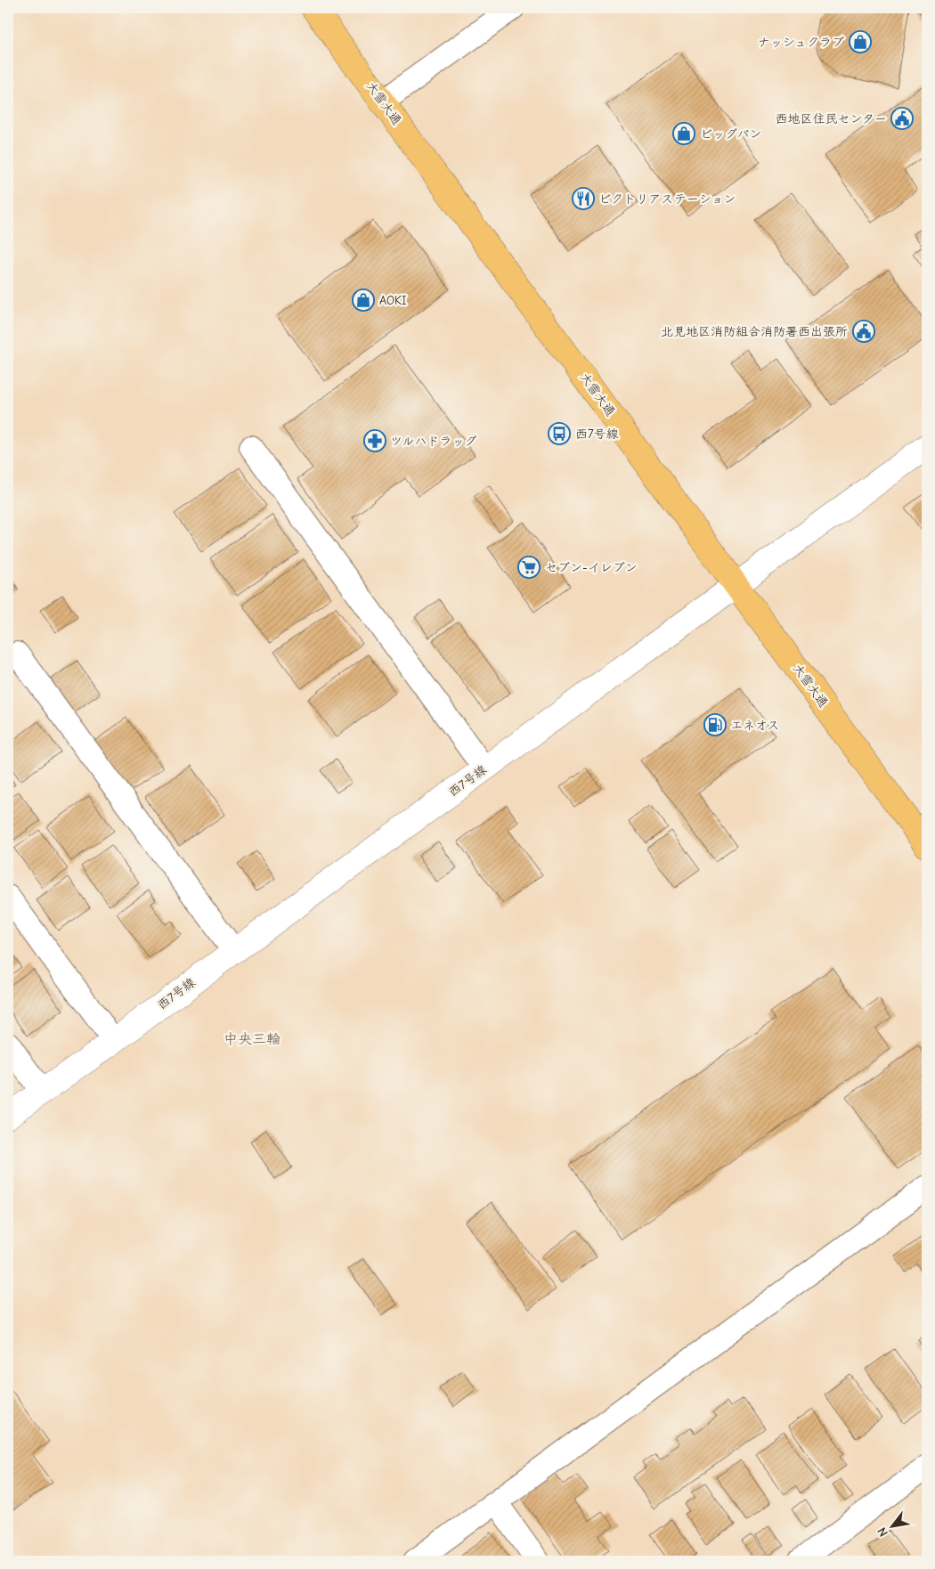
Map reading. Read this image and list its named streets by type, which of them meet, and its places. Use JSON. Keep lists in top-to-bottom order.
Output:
{
  "streets": {
    "highway": ["大雪大通"],
    "street": ["西7号線"]
  },
  "crossings": [
    ["大雪大通", "西7号線"]
  ],
  "districts": ["中央三輪"],
  "places": {
    "shop": ["ナッシュクラブ", "ビッグバン", "AOKI"],
    "public building": ["西地区住民センター", "北見地区消防組合消防署西出張所"],
    "restaurant": ["ビクトリアステーション"],
    "bus stop": ["西7号線"],
    "pharmacy": ["ツルハドラッグ"],
    "supermarket": ["セブン-イレブン"],
    "fuel station": ["エネオス"]
  },
  "north": "bottom left"
}
